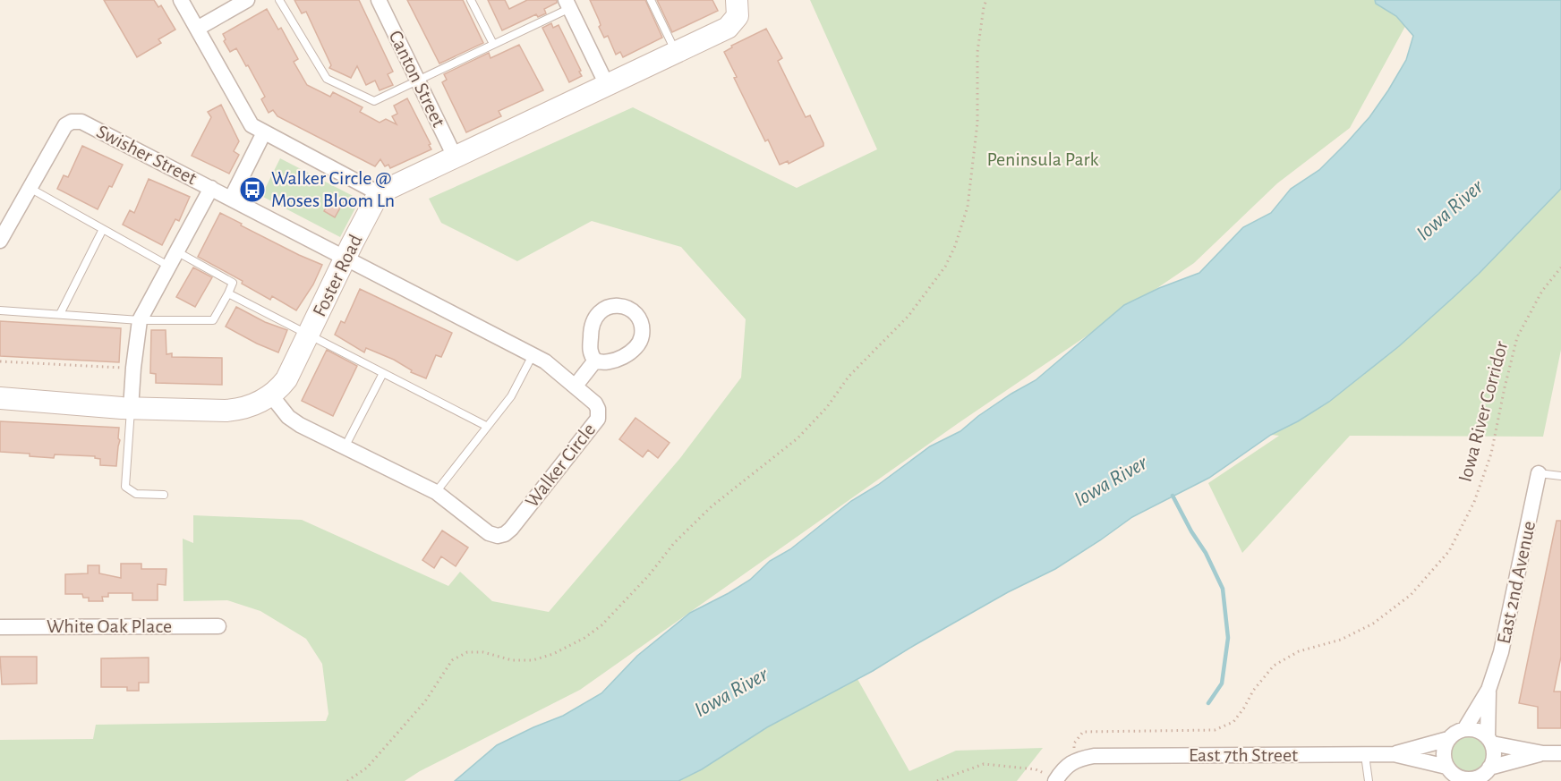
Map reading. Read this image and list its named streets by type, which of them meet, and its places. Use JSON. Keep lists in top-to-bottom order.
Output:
{
  "streets": {
    "street": [
      "Canton Street",
      "Swisher Street",
      "Foster Road",
      "Walker Circle",
      "East 2nd Avenue",
      "White Oak Place",
      "East 7th Street"
    ],
    "path": ["Iowa River Corridor"]
  },
  "crossings": [
    ["Swisher Street", "Foster Road"],
    ["Swisher Street", "Walker Circle"],
    ["Foster Road", "Walker Circle"],
    ["Iowa River Corridor", "East 7th Street"],
    ["East 2nd Avenue", "East 7th Street"]
  ],
  "water": ["Iowa River"],
  "parks": ["Peninsula Park"],
  "places": {
    "bus stop": ["Walker Circle @ Moses Bloom Ln"]
  }
}
